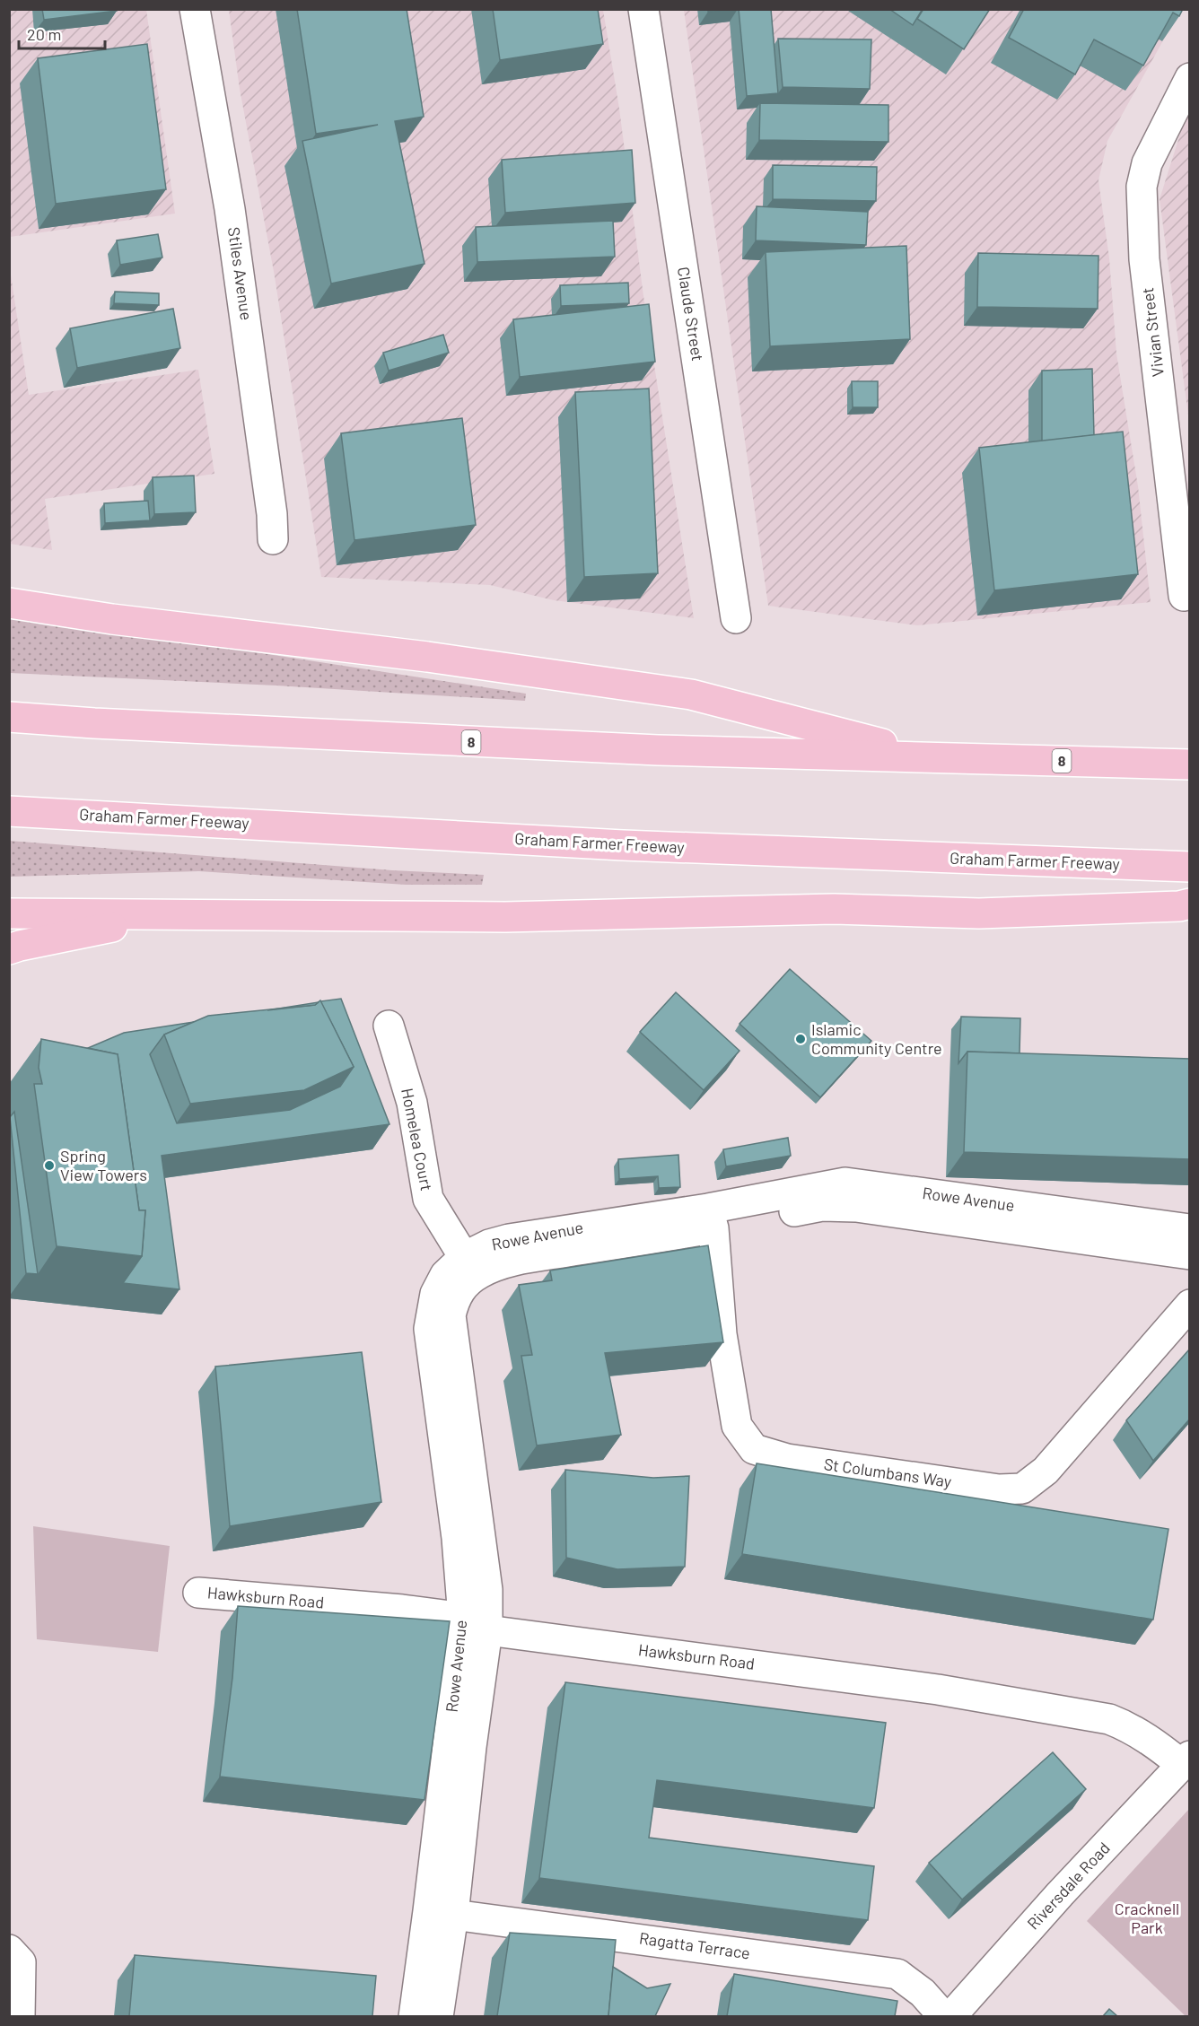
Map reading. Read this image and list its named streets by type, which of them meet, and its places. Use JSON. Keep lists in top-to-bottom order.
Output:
{
  "streets": {
    "highway": ["8", "Graham Farmer Freeway"],
    "street": [
      "Stiles Avenue",
      "Claude Street",
      "Vivian Street",
      "Homelea Court",
      "Rowe Avenue",
      "St Columbans Way",
      "Hawksburn Road",
      "Riversdale Road",
      "Ragatta Terrace"
    ]
  },
  "crossings": [
    ["Homelea Court", "Rowe Avenue"],
    ["Rowe Avenue", "St Columbans Way"],
    ["Rowe Avenue", "Hawksburn Road"],
    ["Rowe Avenue", "Ragatta Terrace"],
    ["Hawksburn Road", "Riversdale Road"]
  ],
  "parks": ["Cracknell Park"],
  "places": ["Islamic Community Centre", "Spring View Towers"],
  "scale_bar": "20 m"
}
